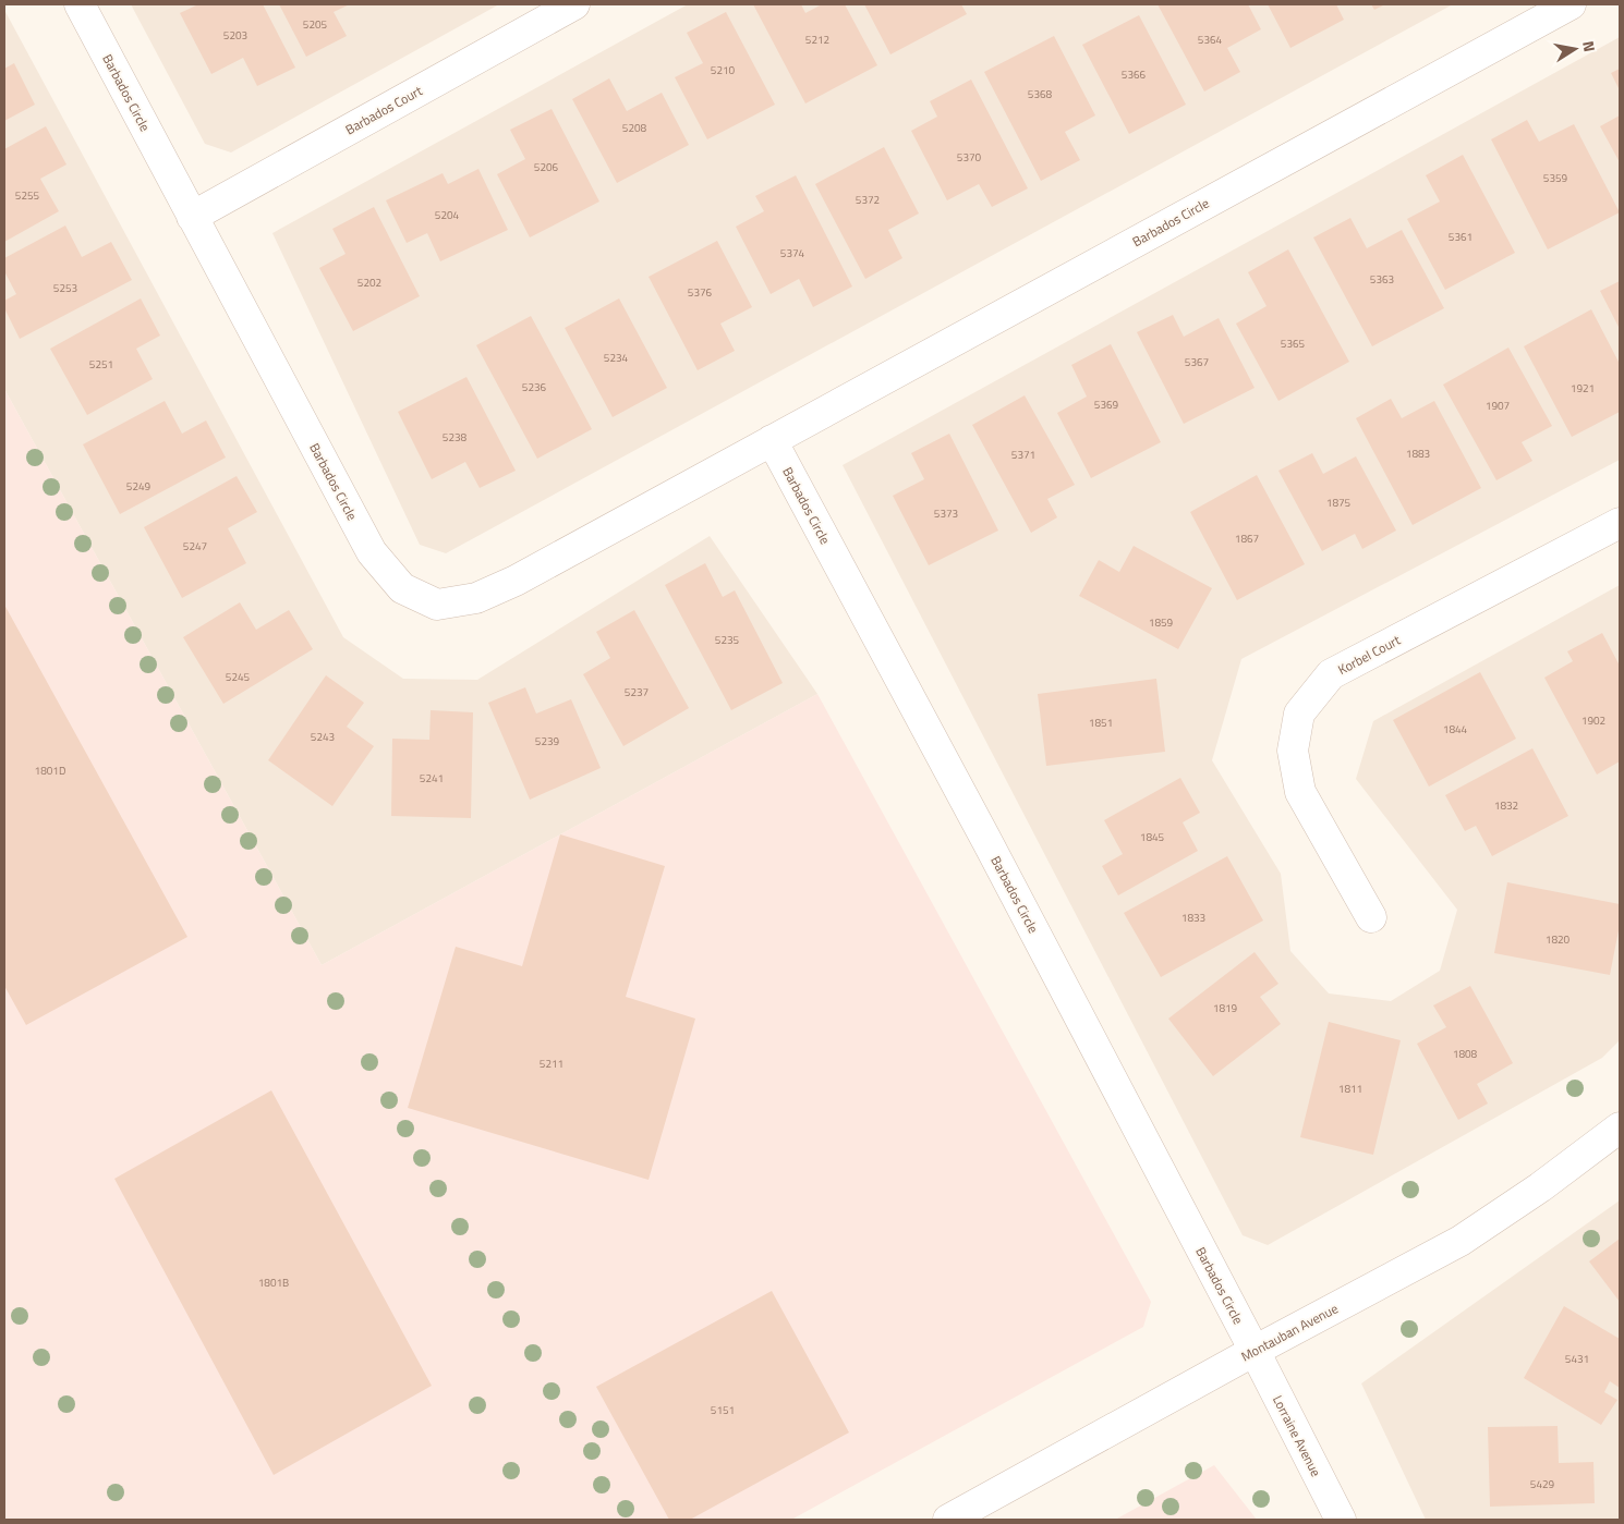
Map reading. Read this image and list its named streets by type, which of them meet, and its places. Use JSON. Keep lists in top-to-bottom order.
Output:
{
  "streets": {
    "street": [
      "Barbados Circle",
      "Barbados Court",
      "Korbel Court",
      "Montauban Avenue",
      "Lorraine Avenue"
    ]
  },
  "crossings": [
    ["Barbados Circle", "Barbados Court"],
    ["Barbados Circle", "Montauban Avenue"],
    ["Barbados Circle", "Lorraine Avenue"],
    ["Montauban Avenue", "Lorraine Avenue"]
  ],
  "house_numbers": [
    "5205",
    "5203",
    "5212",
    "5364",
    "5210",
    "5366",
    "5368",
    "5208",
    "5370",
    "5206",
    "5359",
    "5255",
    "5372",
    "5204",
    "5361",
    "5374",
    "5363",
    "5202",
    "5253",
    "5376",
    "5365",
    "5234",
    "5367",
    "5251",
    "5236",
    "1921",
    "5369",
    "1907",
    "5238",
    "1883",
    "5371",
    "5249",
    "1875",
    "5373",
    "1867",
    "5247",
    "1859",
    "5235",
    "5245",
    "5237",
    "1902",
    "1851",
    "1844",
    "5243",
    "5239",
    "1801D",
    "5241",
    "1832",
    "1845",
    "1833",
    "1820",
    "1819",
    "1808",
    "5211",
    "1811",
    "1801B",
    "5431",
    "5151",
    "5429"
  ],
  "north": "right"
}
